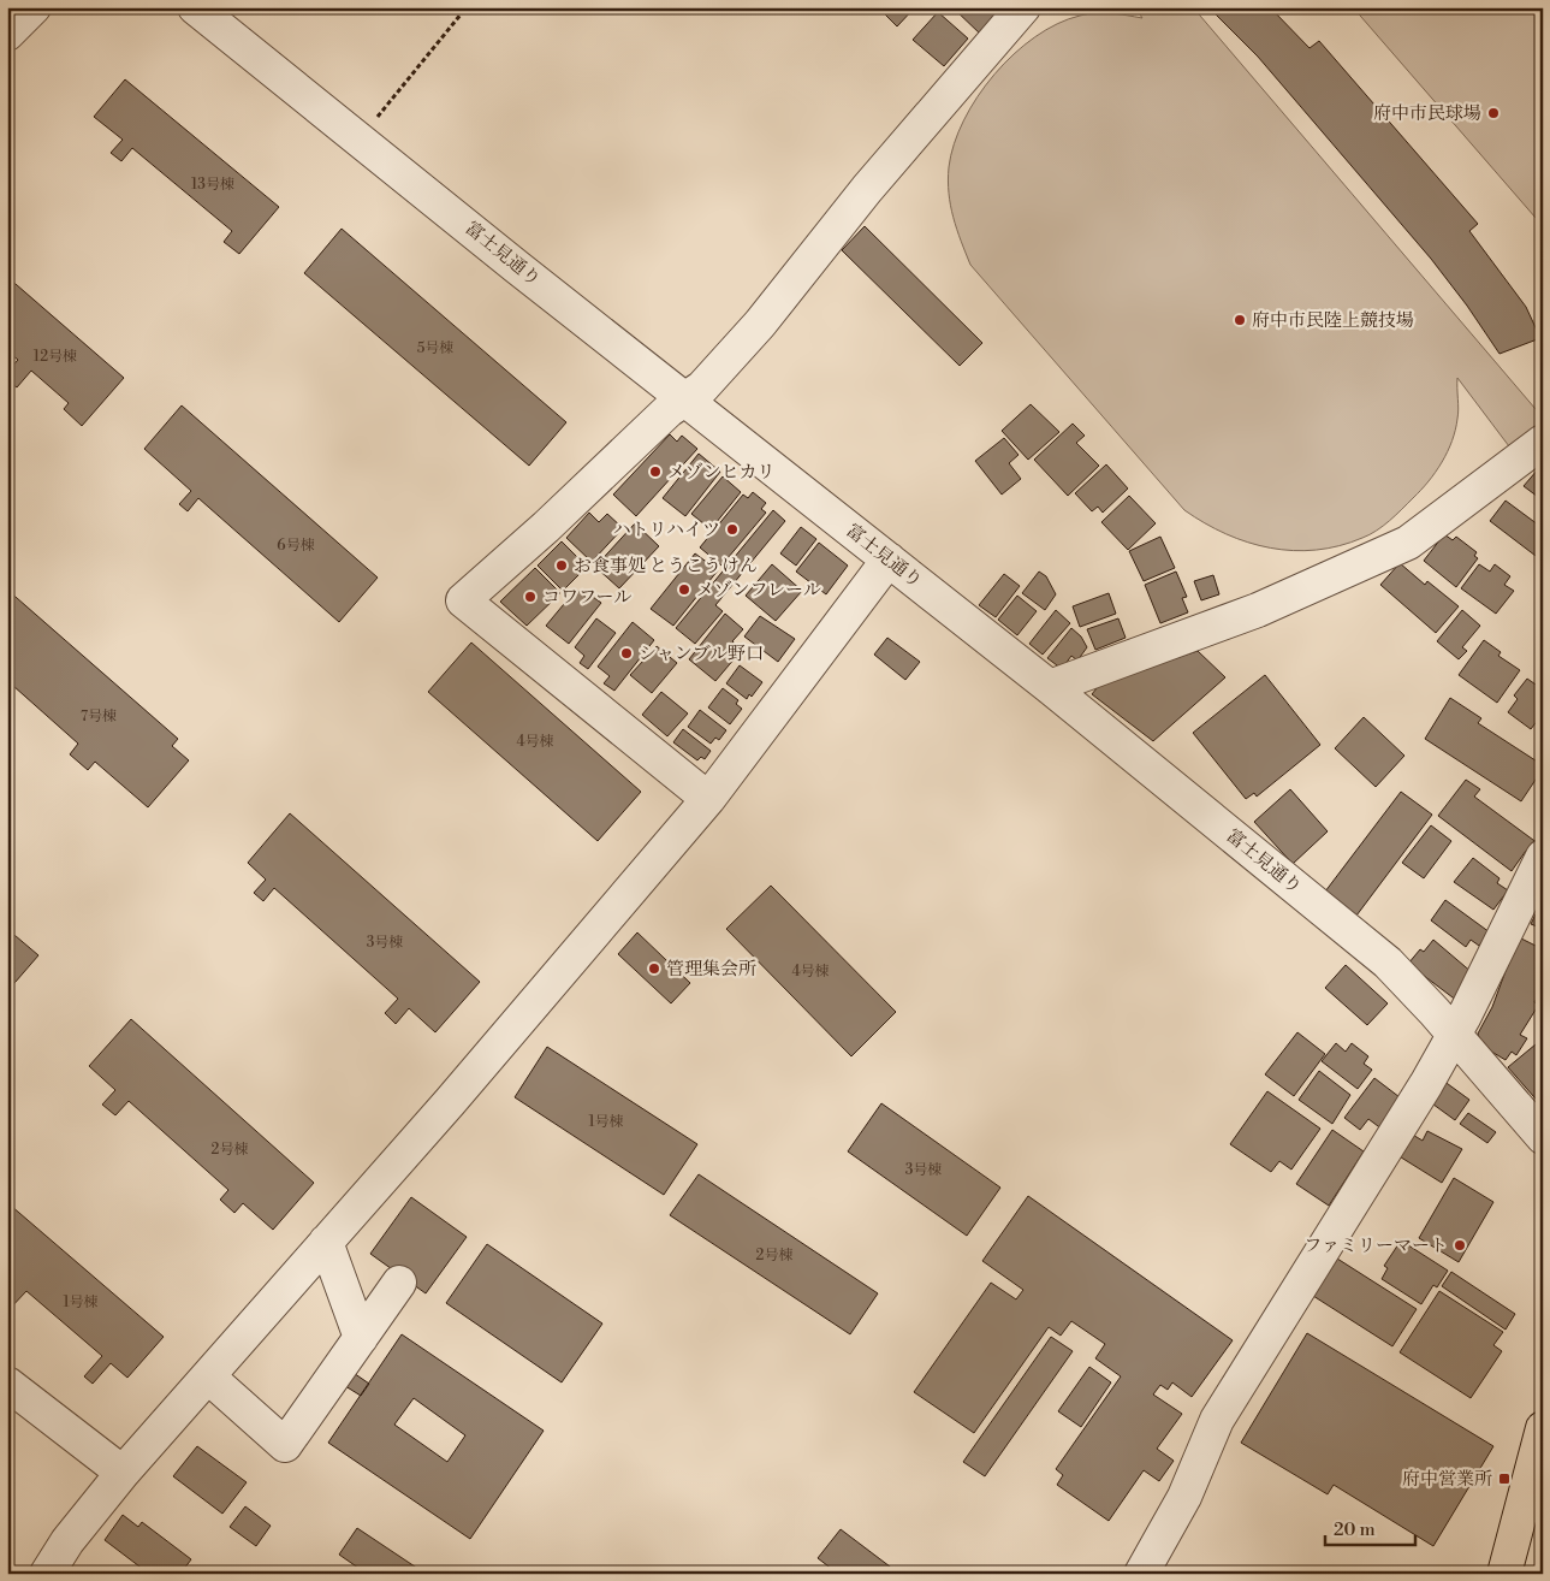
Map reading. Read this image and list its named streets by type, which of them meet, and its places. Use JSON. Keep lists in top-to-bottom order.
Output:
{
  "streets": {
    "street": ["富士見通り"]
  },
  "places": {
    "other": [
      "府中市民球場",
      "府中市民陸上競技場",
      "メゾンヒカリ",
      "ハトリハイツ",
      "お食事処 とうこうけん",
      "メゾンフレール",
      "コワフール",
      "シャンブル野口",
      "管理集会所",
      "ファミリーマート"
    ],
    "transit": ["府中営業所"]
  },
  "house_numbers": [
    "13号棟",
    "5号棟",
    "12号棟",
    "6号棟",
    "7号棟",
    "4号棟",
    "3号棟",
    "4号棟",
    "1号棟",
    "2号棟",
    "3号棟",
    "2号棟",
    "1号棟"
  ],
  "scale_bar": "20 m"
}
